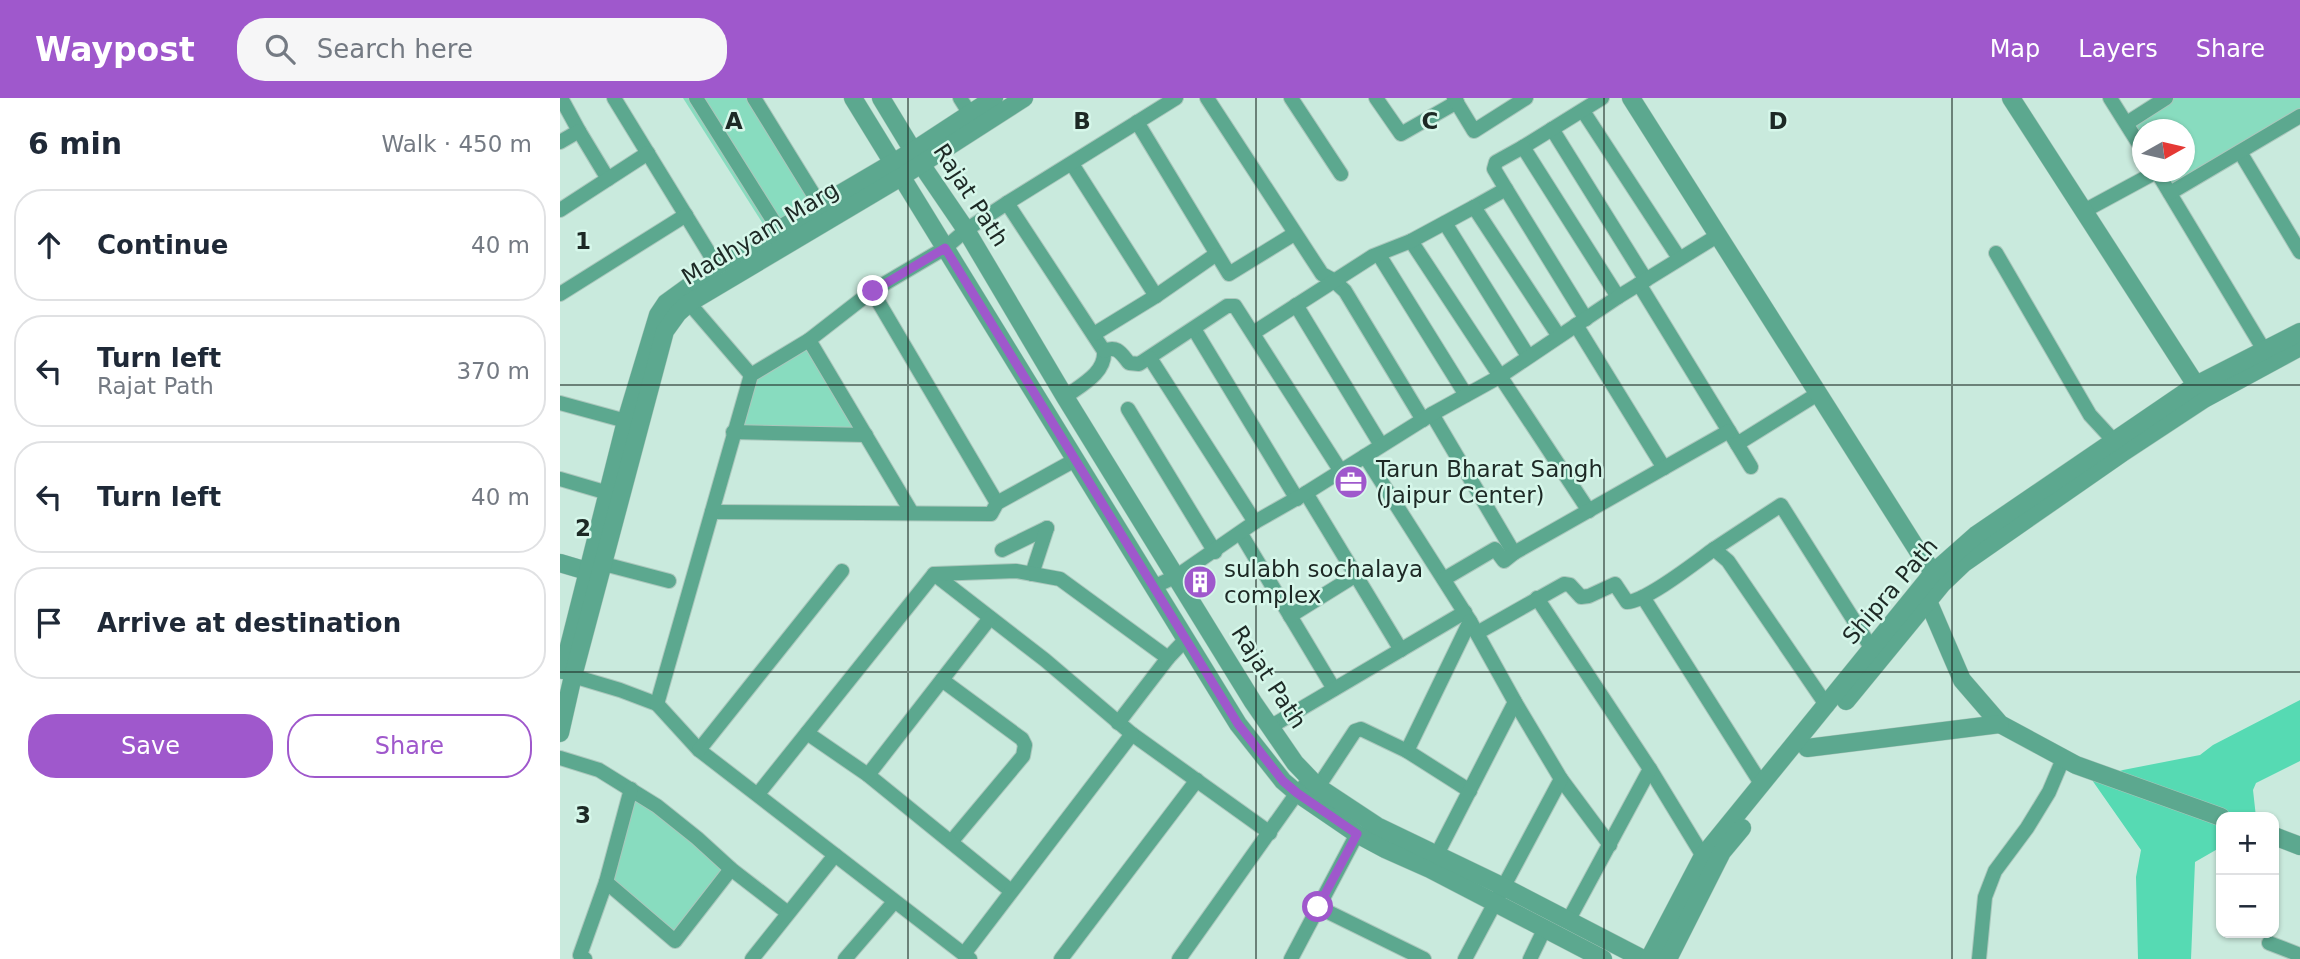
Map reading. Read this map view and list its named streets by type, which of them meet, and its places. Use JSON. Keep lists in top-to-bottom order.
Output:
{
  "streets": {
    "street": ["Rajat Path", "Madhyam Marg", "Shipra Path"]
  },
  "crossings": [
    ["Rajat Path", "Madhyam Marg"]
  ],
  "places": {
    "office": ["Tarun Bharat Sangh (Jaipur Center)"],
    "building": ["sulabh sochalaya complex"]
  },
  "north": "right",
  "page": {
    "header": "Waypost",
    "search": "Search here",
    "nav": ["Map", "Layers", "Share"],
    "heading": ["6 min", "Walk · 450 m"],
    "list": [
      ["Continue", "40 m"],
      ["Turn left", "Rajat Path", "370 m"],
      ["Turn left", "40 m"],
      "Arrive at destination"
    ],
    "buttons": ["Save", "Share"],
    "map_buttons": ["+", "−"]
  },
  "grid": {
    "columns": [
      "A",
      "B",
      "C",
      "D"
    ],
    "rows": ["1", "2", "3"]
  }
}
